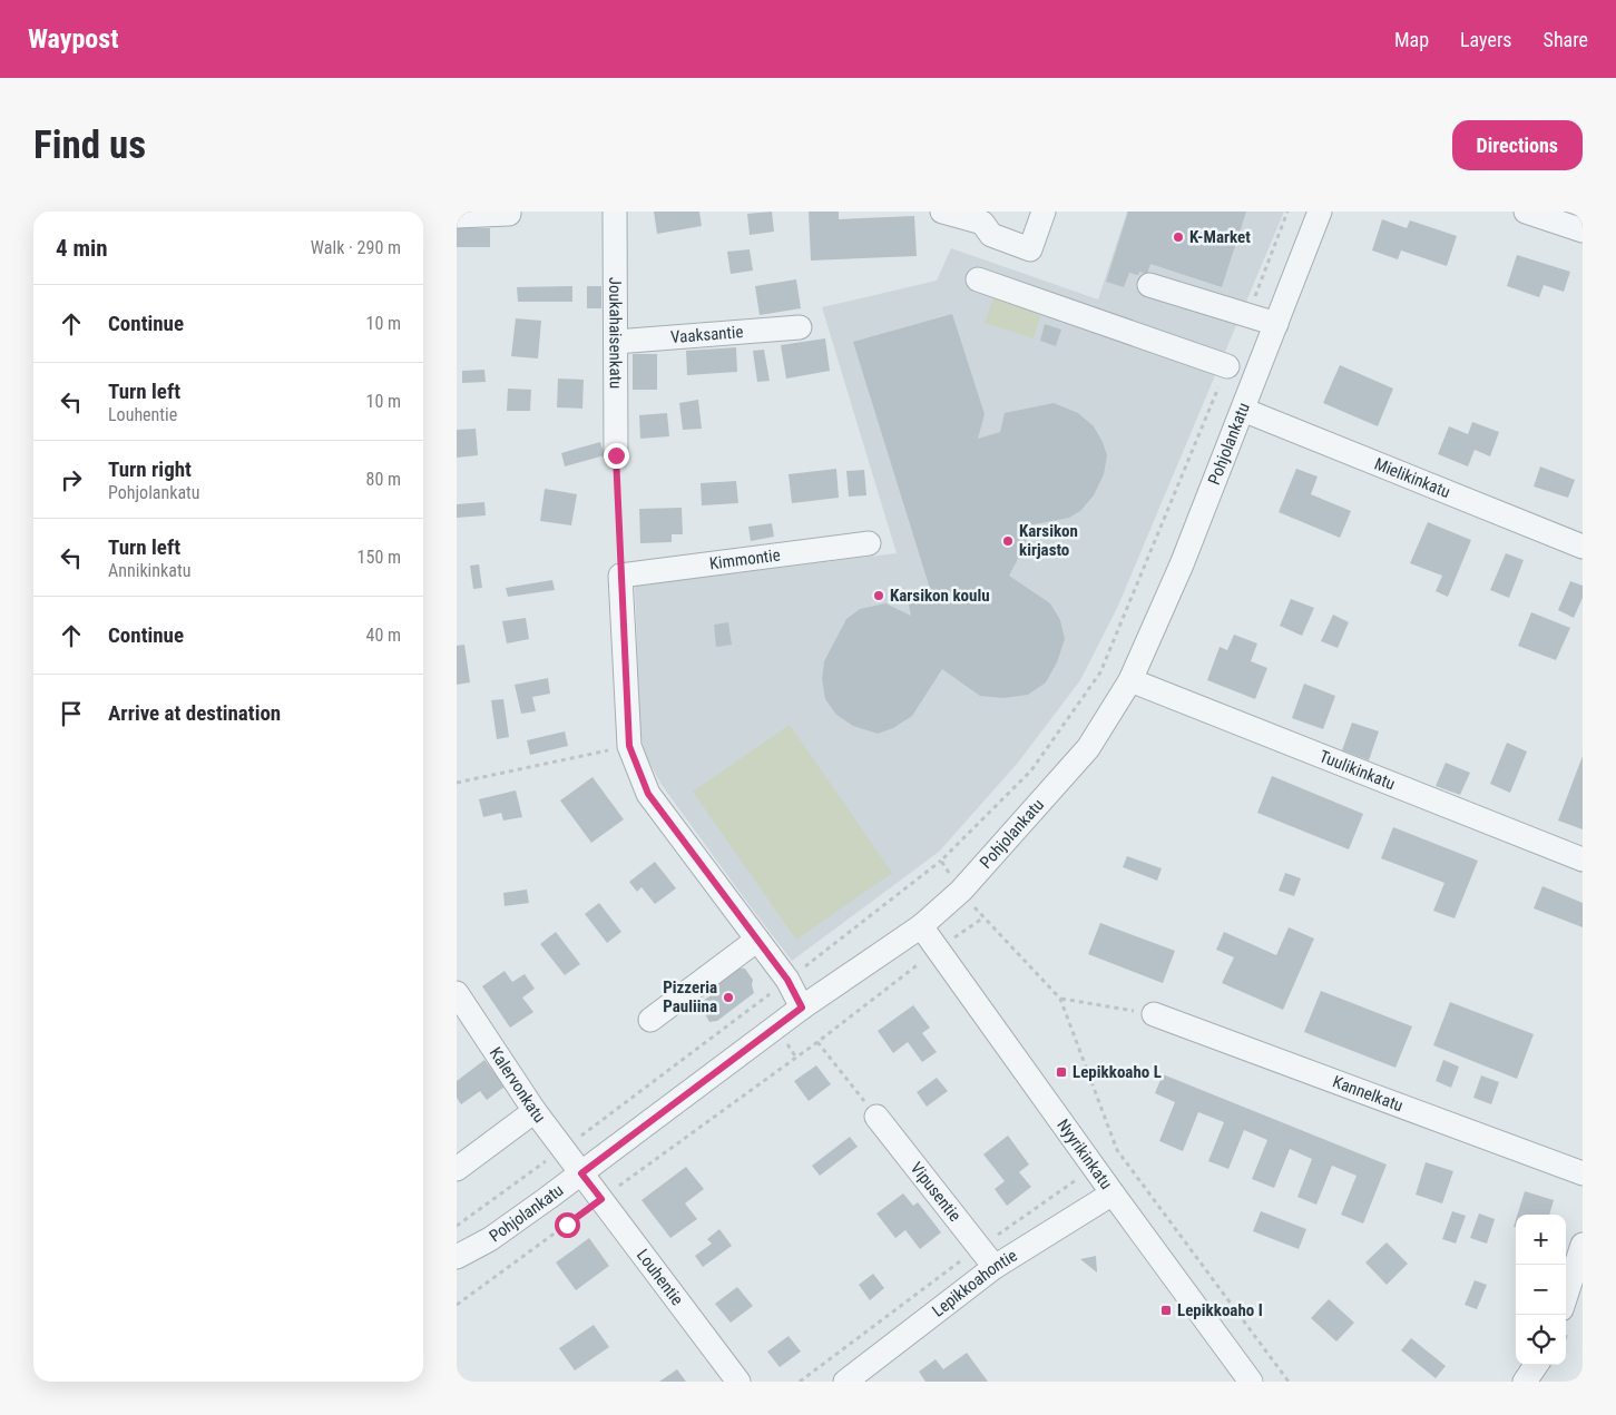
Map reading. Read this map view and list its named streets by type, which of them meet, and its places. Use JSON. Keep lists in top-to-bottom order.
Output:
{
  "streets": {
    "street": [
      "Joukahaisenkatu",
      "Vaaksantie",
      "Pohjolankatu",
      "Mielikinkatu",
      "Kimmontie",
      "Tuulikinkatu",
      "Kalervonkatu",
      "Kannelkatu",
      "Nyyrikinkatu",
      "Vipusentie",
      "Louhentie",
      "Lepikkoahontie"
    ]
  },
  "crossings": [
    ["Joukahaisenkatu", "Vaaksantie"],
    ["Pohjolankatu", "Mielikinkatu"],
    ["Pohjolankatu", "Tuulikinkatu"],
    ["Pohjolankatu", "Kalervonkatu"],
    ["Pohjolankatu", "Nyyrikinkatu"],
    ["Pohjolankatu", "Louhentie"],
    ["Kalervonkatu", "Louhentie"],
    ["Nyyrikinkatu", "Lepikkoahontie"],
    ["Vipusentie", "Lepikkoahontie"]
  ],
  "places": {
    "other": [
      "K-Market",
      "Karsikon kirjasto",
      "Karsikon koulu",
      "Pizzeria Pauliina"
    ],
    "transit": ["Lepikkoaho L", "Lepikkoaho I"]
  },
  "page": {
    "header": "Waypost",
    "nav": ["Map", "Layers", "Share"],
    "buttons": "Directions",
    "title": "Find us",
    "heading": ["4 min", "Walk · 290 m"],
    "list": [
      ["Continue", "10 m"],
      ["Turn left", "Louhentie", "10 m"],
      ["Turn right", "Pohjolankatu", "80 m"],
      ["Turn left", "Annikinkatu", "150 m"],
      ["Continue", "40 m"],
      "Arrive at destination"
    ],
    "map_buttons": ["+", "−"]
  }
}
